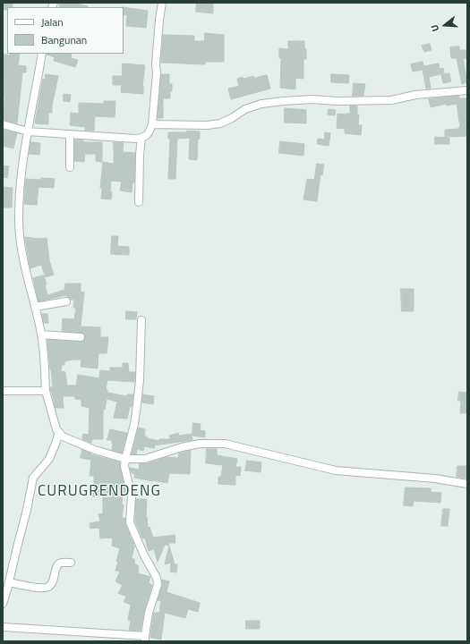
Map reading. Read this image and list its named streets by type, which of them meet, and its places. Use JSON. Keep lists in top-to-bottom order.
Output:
{
  "districts": ["CURUGRENDENG"],
  "legend": ["Jalan", "Bangunan"],
  "north": "left"
}
